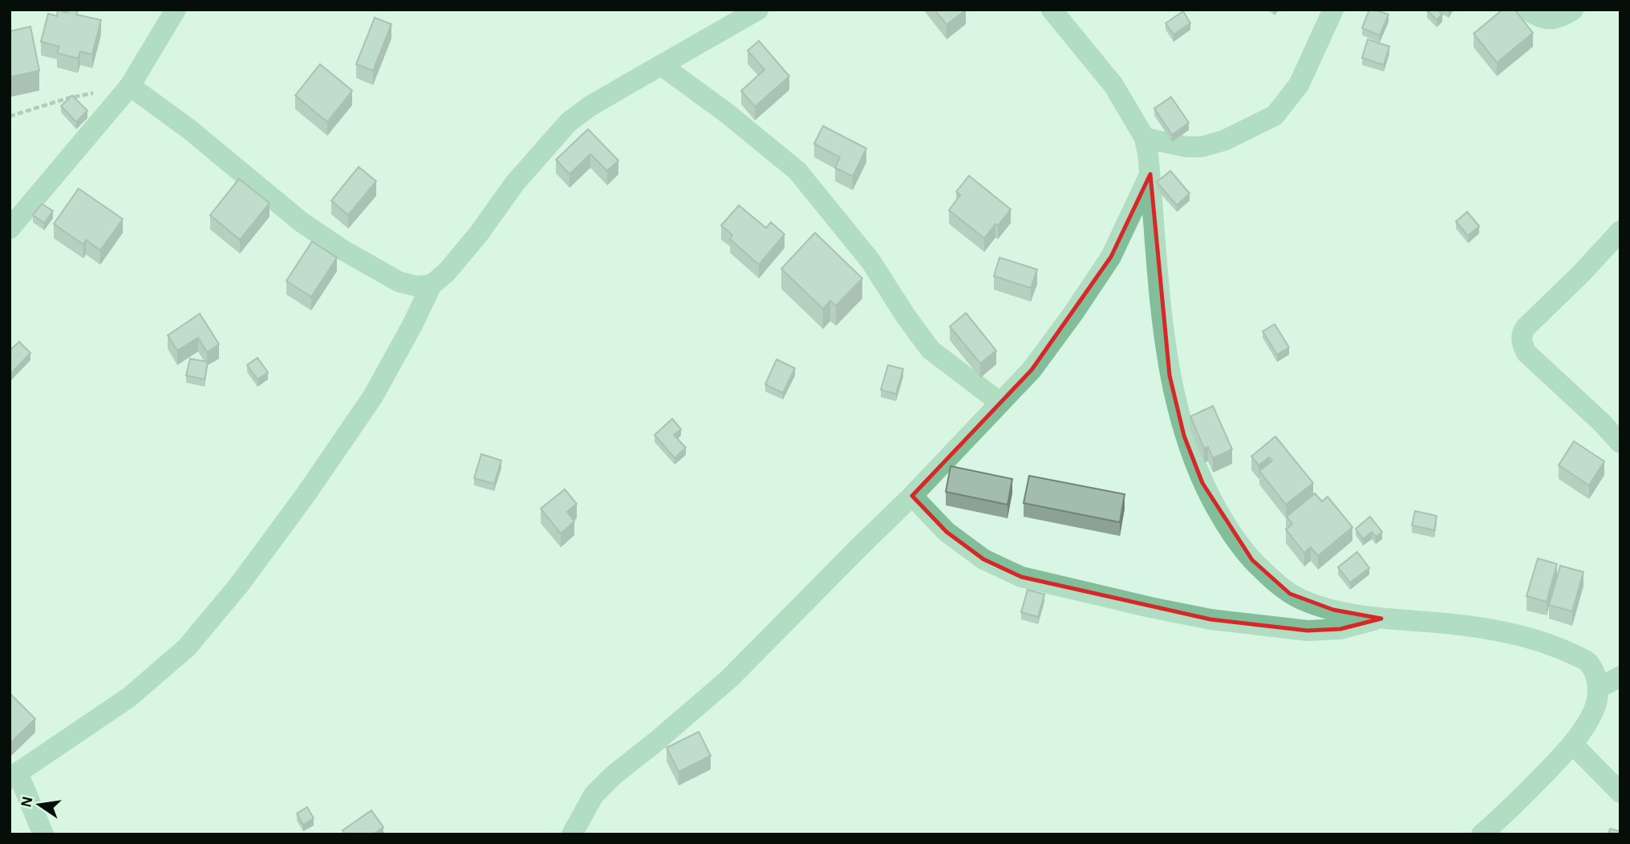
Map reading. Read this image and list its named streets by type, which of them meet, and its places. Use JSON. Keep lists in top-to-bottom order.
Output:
{
  "north": "left"
}
